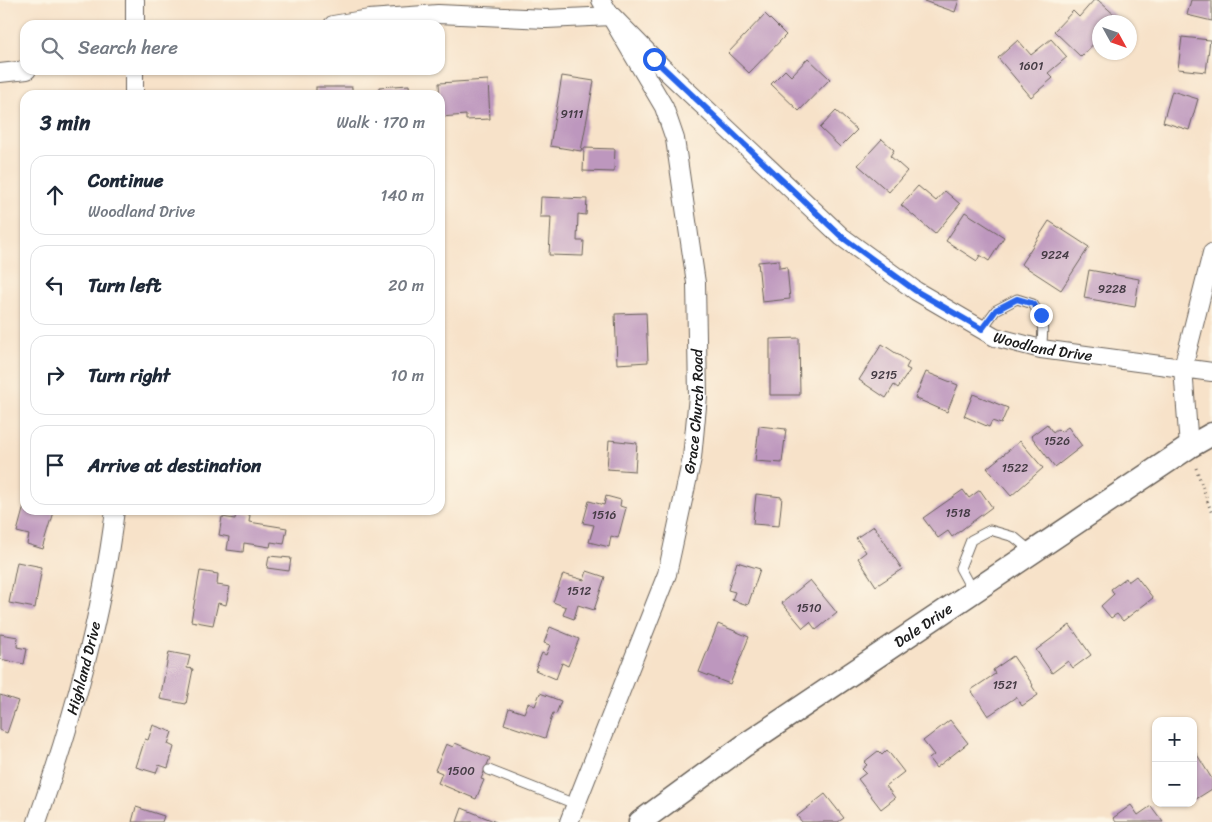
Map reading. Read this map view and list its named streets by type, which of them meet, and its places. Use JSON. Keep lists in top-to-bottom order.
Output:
{
  "streets": {
    "street": [
      "Woodland Drive",
      "Grace Church Road",
      "Dale Drive",
      "Highland Drive"
    ]
  },
  "crossings": [
    ["Woodland Drive", "Grace Church Road"]
  ],
  "house_numbers": [
    "1601",
    "9111",
    "9224",
    "9228",
    "9215",
    "1526",
    "1522",
    "1518",
    "1516",
    "1512",
    "1510",
    "1521",
    "1500"
  ],
  "north": "bottom right",
  "page": {
    "search": "Search here",
    "heading": ["3 min", "Walk · 170 m"],
    "list": [
      ["Continue", "Woodland Drive", "140 m"],
      ["Turn left", "20 m"],
      ["Turn right", "10 m"],
      "Arrive at destination"
    ],
    "map_buttons": ["+", "−"]
  }
}
